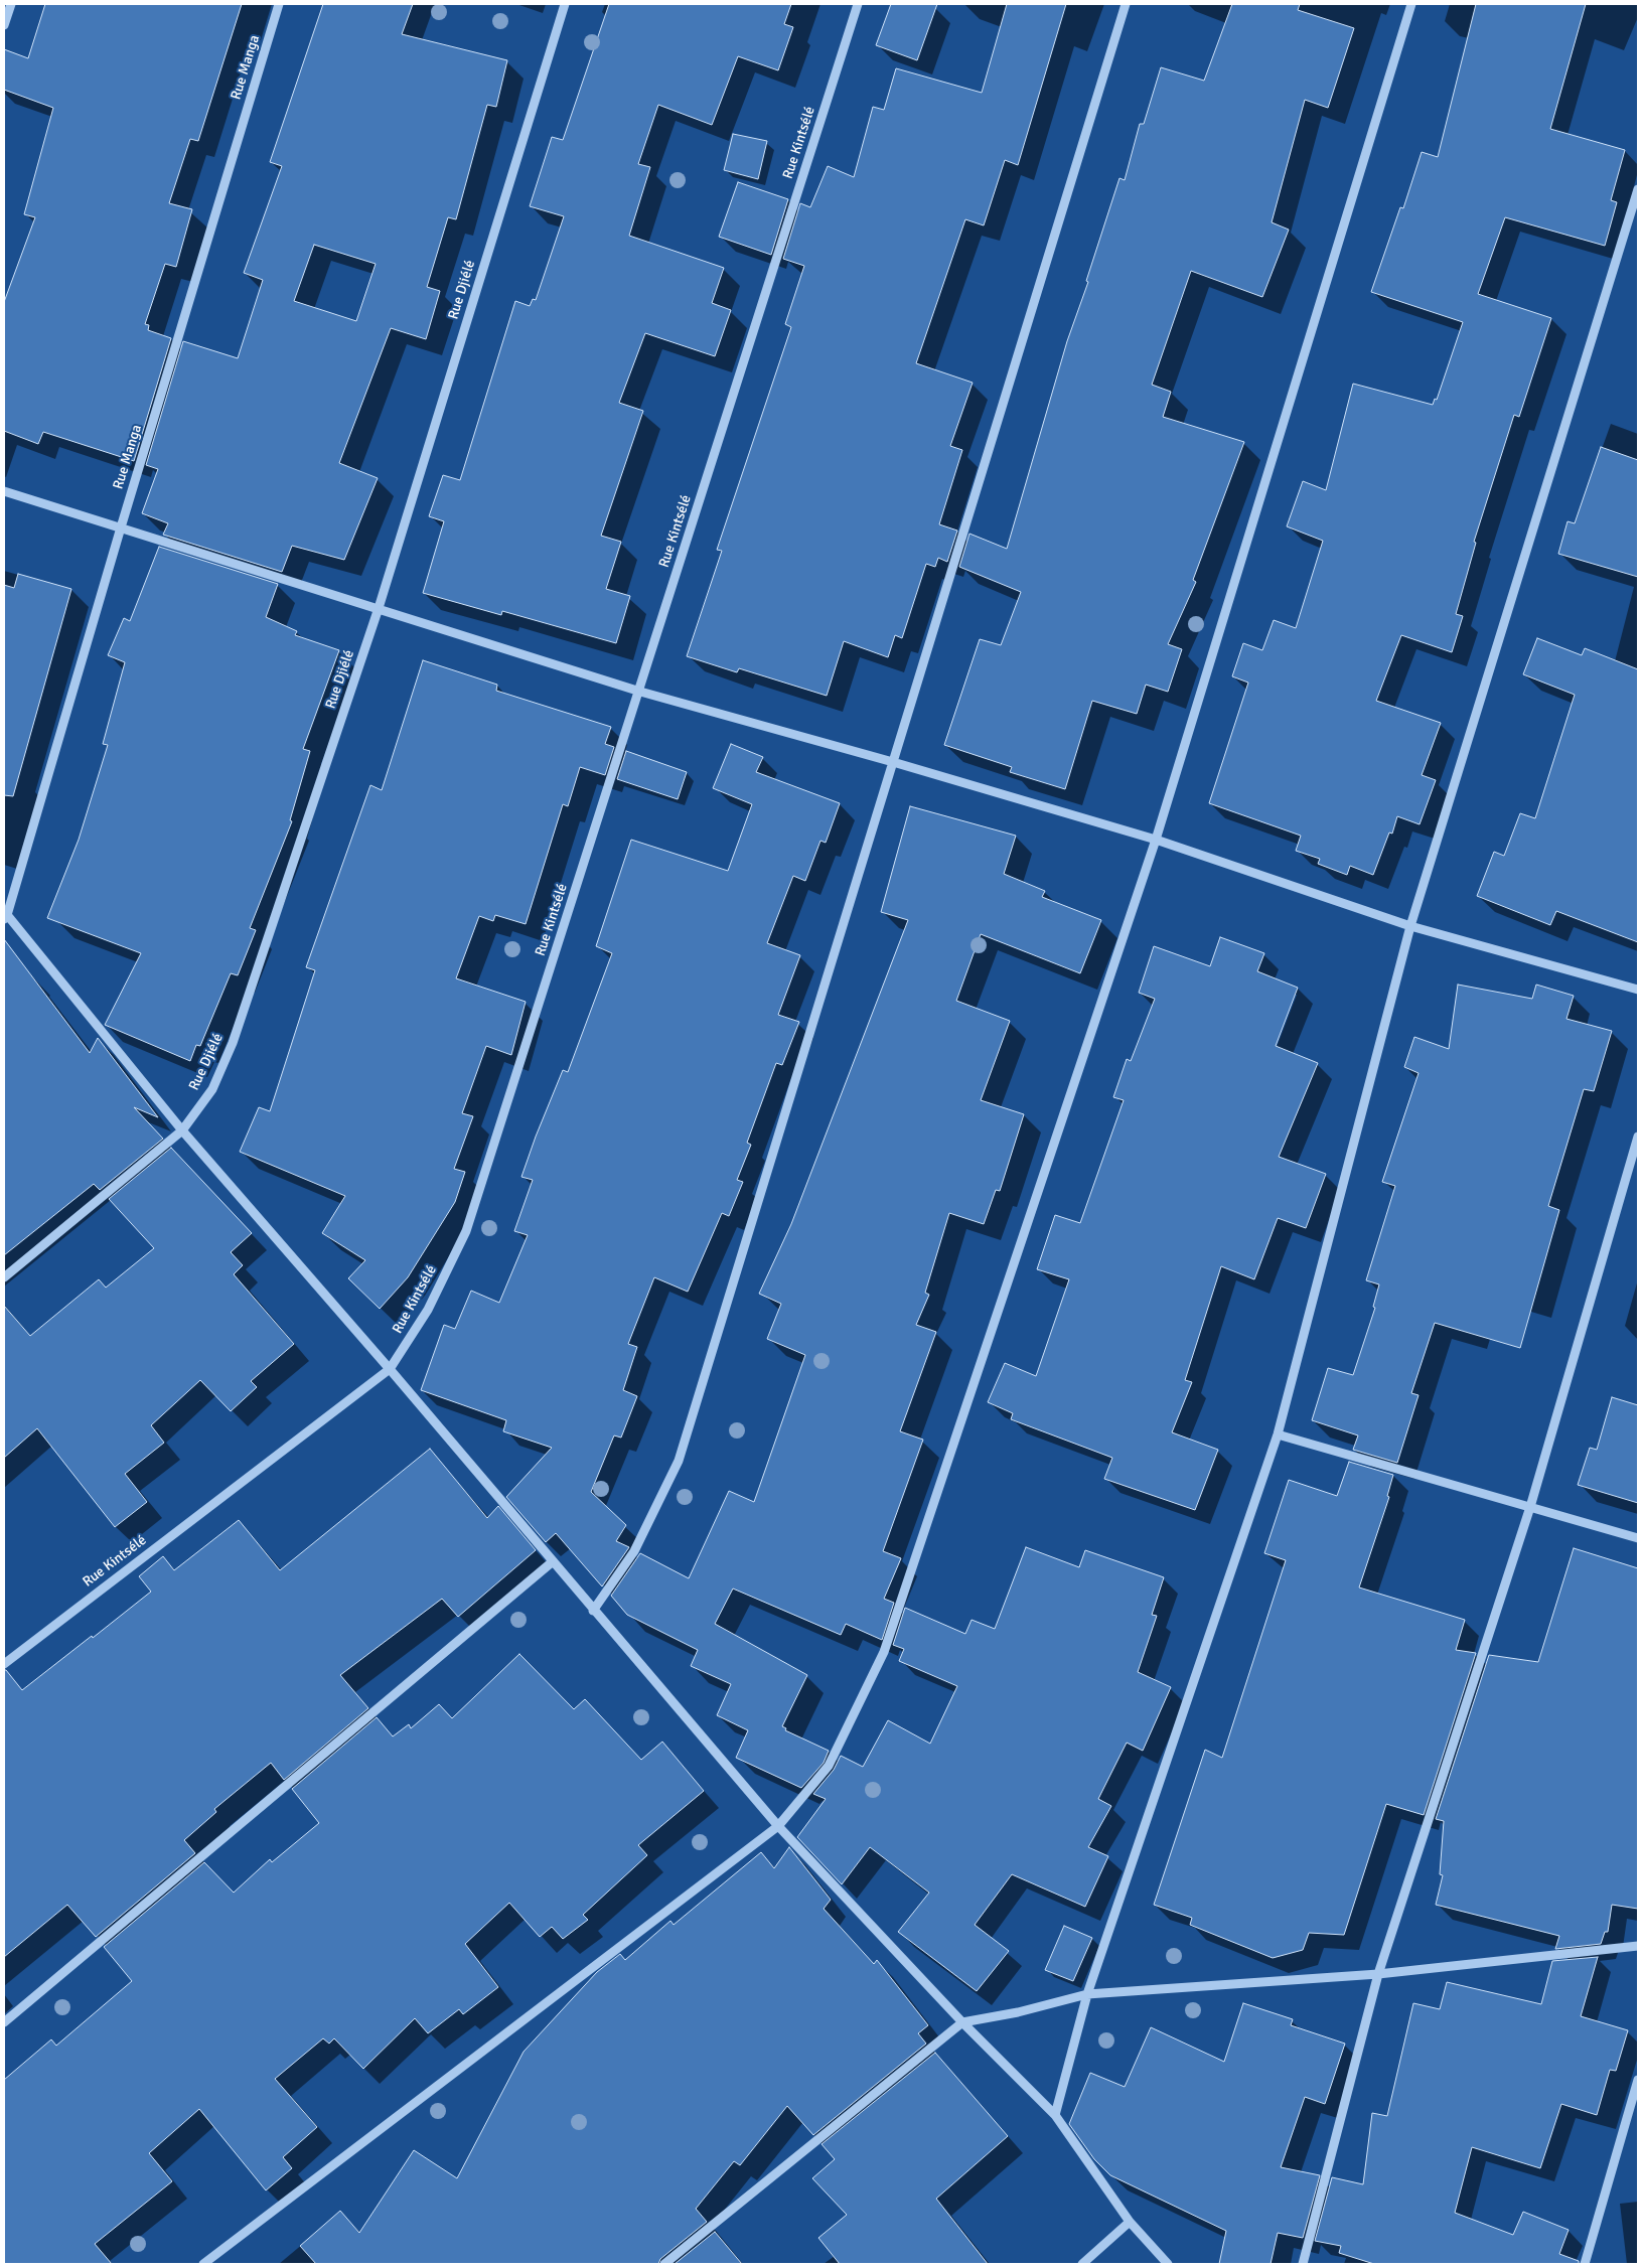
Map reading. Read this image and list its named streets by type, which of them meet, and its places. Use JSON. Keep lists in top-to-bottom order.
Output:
{
  "streets": {
    "street": ["Rue Manga", "Rue Kintsélé", "Rue Djiélé"]
  }
}
